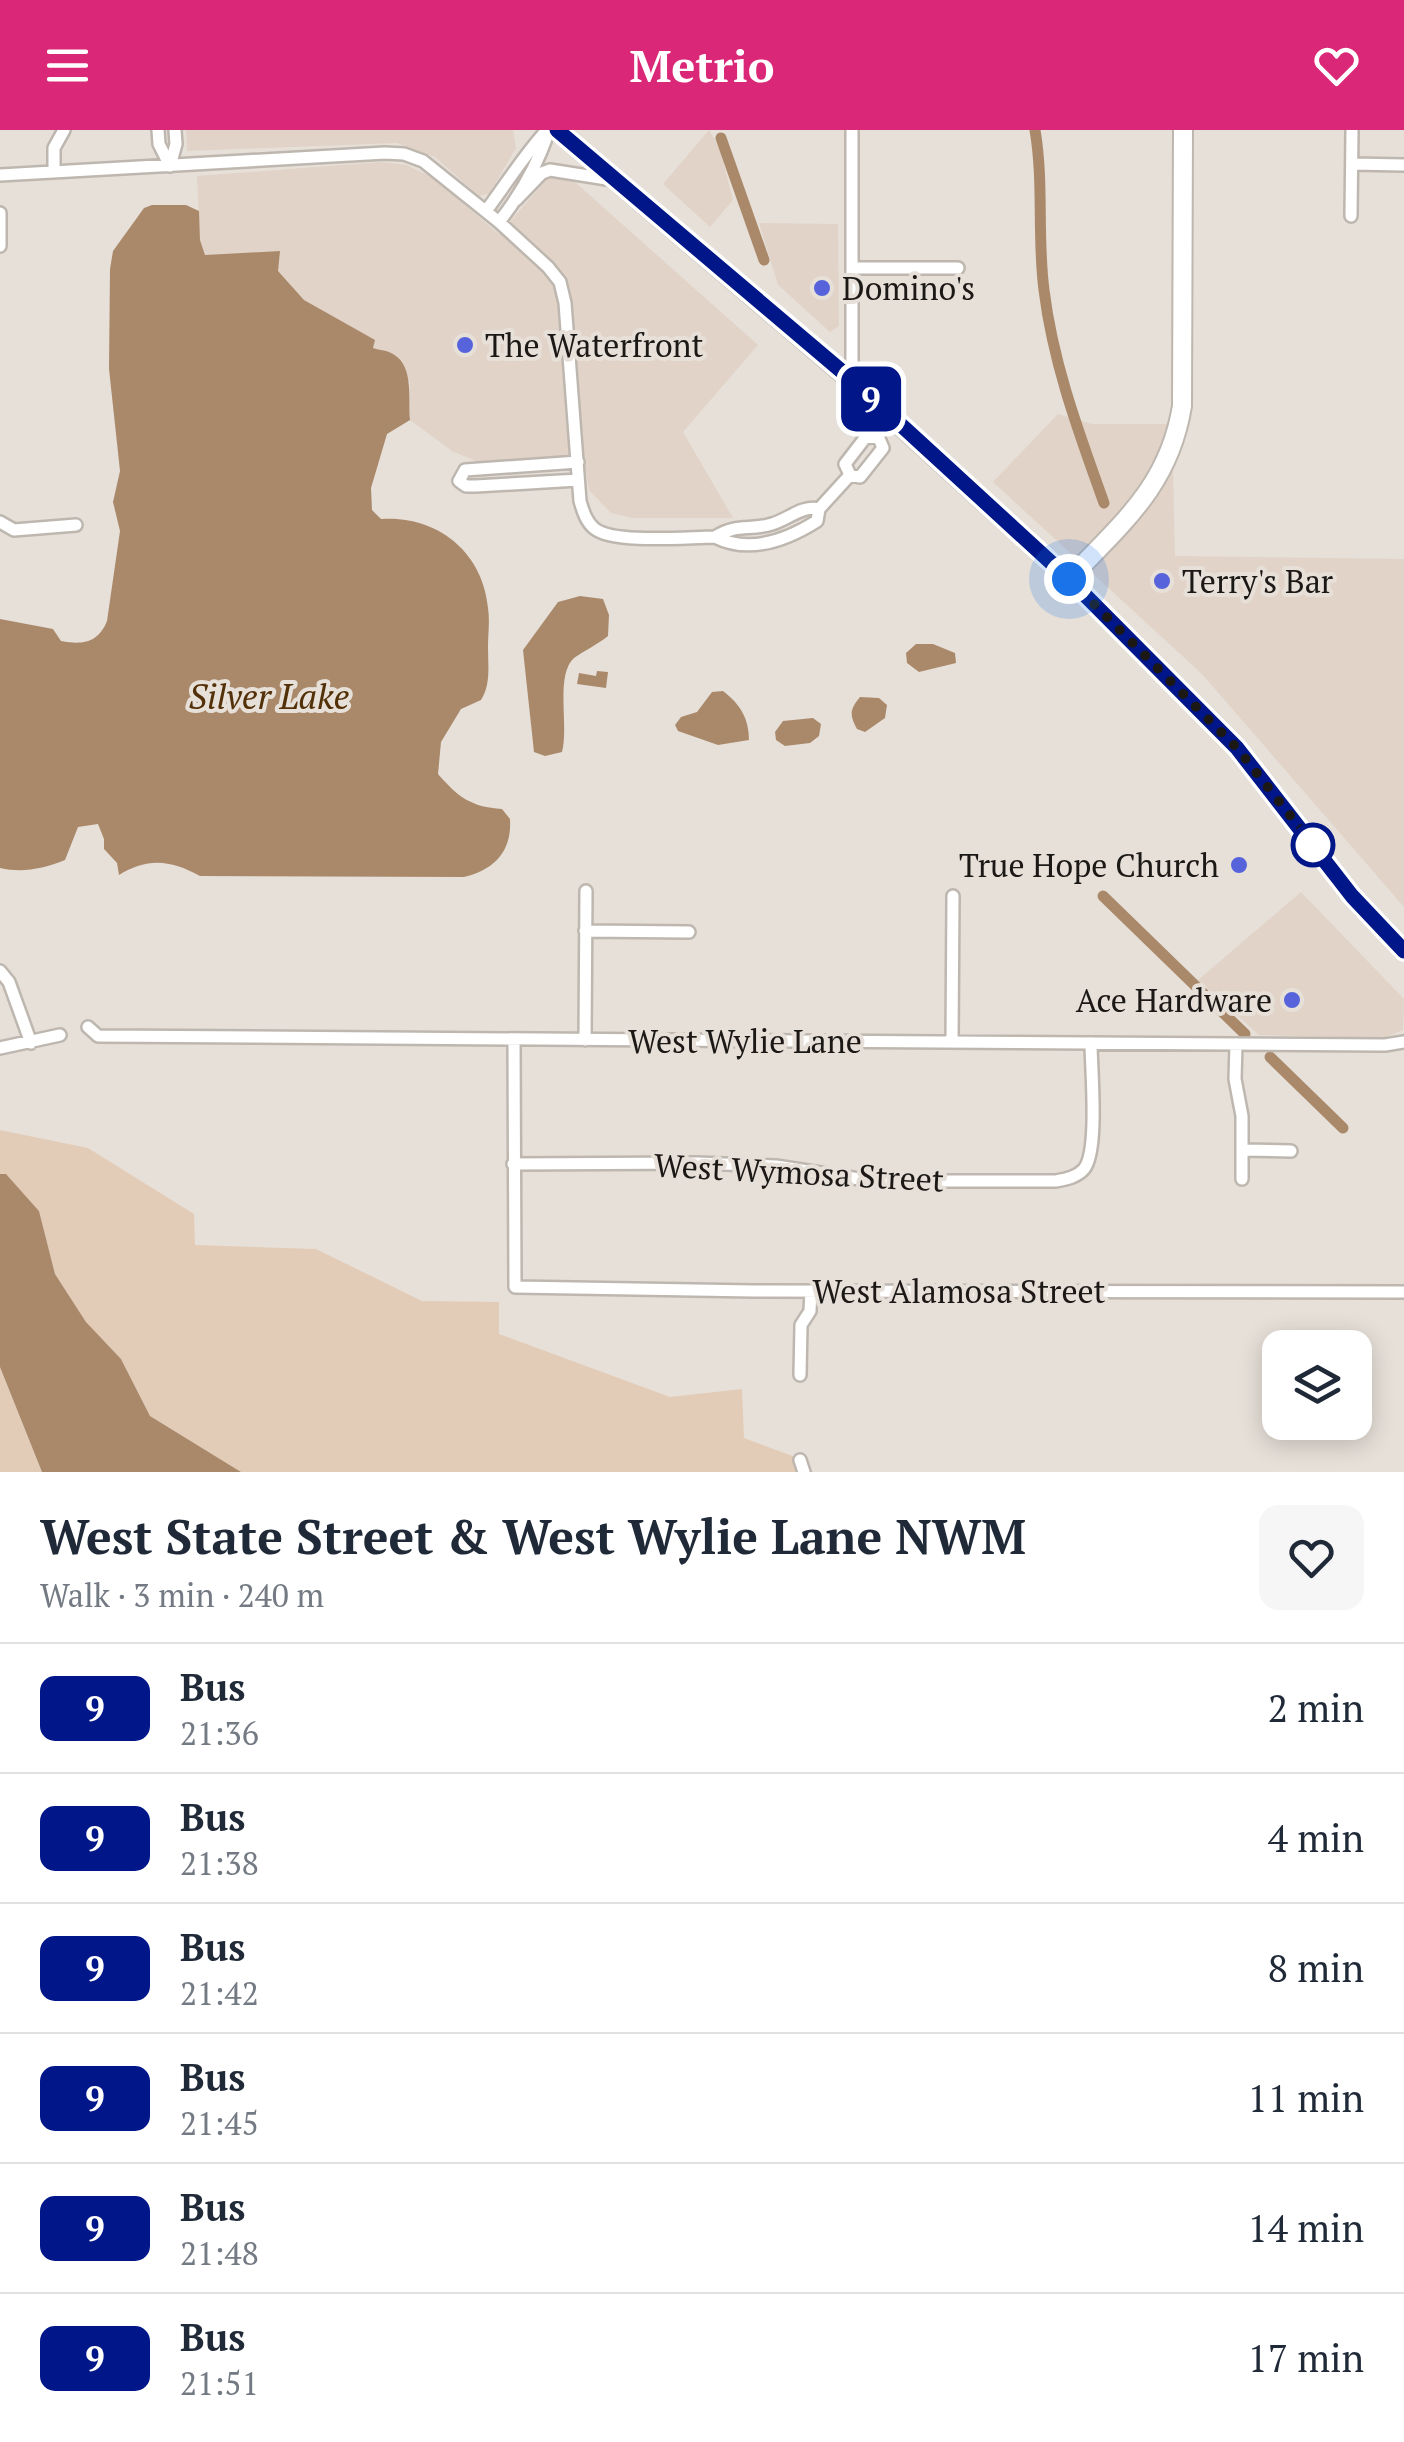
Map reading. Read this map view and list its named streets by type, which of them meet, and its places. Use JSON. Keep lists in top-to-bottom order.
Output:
{
  "streets": {
    "street": ["West Wylie Lane", "West Wymosa Street", "West Alamosa Street"]
  },
  "crossings": [
    ["West Wylie Lane", "West Wymosa Street"],
    ["West Wymosa Street", "West Alamosa Street"]
  ],
  "water": ["Silver Lake"],
  "places": [
    "Domino's",
    "The Waterfront",
    "Terry's Bar",
    "True Hope Church",
    "Ace Hardware"
  ],
  "lines": ["bus line 9"],
  "page": {
    "header": "Metrio",
    "on_map": "9",
    "heading": ["West State Street & West Wylie Lane NWM", "Walk · 3 min · 240 m"],
    "list": [
      {
        "mark": "9",
        "name": "Bus",
        "note": "21:36",
        "value": "2 min"
      },
      {
        "mark": "9",
        "name": "Bus",
        "note": "21:38",
        "value": "4 min"
      },
      {
        "mark": "9",
        "name": "Bus",
        "note": "21:42",
        "value": "8 min"
      },
      {
        "mark": "9",
        "name": "Bus",
        "note": "21:45",
        "value": "11 min"
      },
      {
        "mark": "9",
        "name": "Bus",
        "note": "21:48",
        "value": "14 min"
      },
      {
        "mark": "9",
        "name": "Bus",
        "note": "21:51",
        "value": "17 min"
      }
    ]
  }
}
